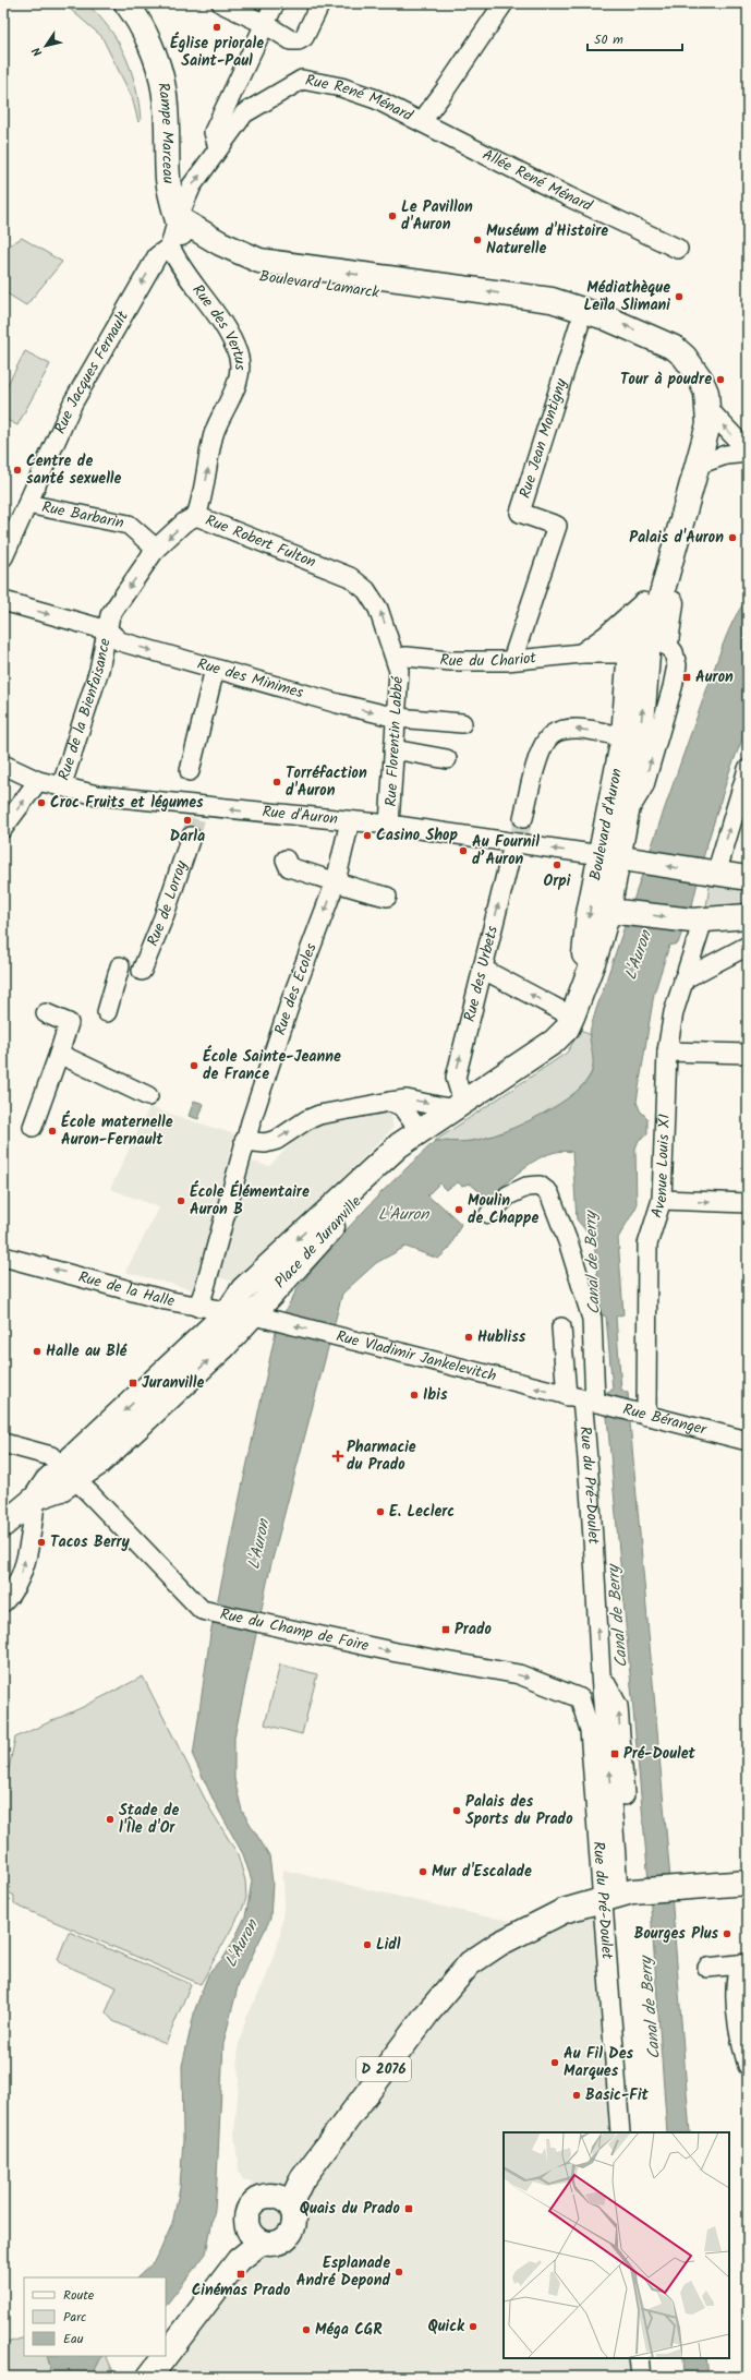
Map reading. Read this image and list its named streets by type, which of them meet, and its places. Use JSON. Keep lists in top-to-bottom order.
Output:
{
  "streets": {
    "main road": [
      "Rampe Marceau",
      "Boulevard Lamarck",
      "Boulevard d'Auron",
      "Place de Juranville",
      "D 2076"
    ],
    "street": [
      "Rue René Ménard",
      "Allée René Ménard",
      "Rue des Vertus",
      "Rue Jacques Fernault",
      "Rue Jean Montigny",
      "Rue Barbarin",
      "Rue Robert Fulton",
      "Rue du Chariot",
      "Rue des Minimes",
      "Rue de la Bienfaisance",
      "Rue Florentin Labbé",
      "Rue d'Auron",
      "Rue de Lorroy",
      "Rue des Urbets",
      "Rue des Écoles",
      "Avenue Louis XI",
      "Rue de la Halle",
      "Rue Vladimir Jankelevitch",
      "Rue Béranger",
      "Rue du Pré-Doulet",
      "Rue du Champ de Foire"
    ]
  },
  "crossings": [
    ["Rue René Ménard", "Rampe Marceau"],
    ["Rue René Ménard", "Allée René Ménard"],
    ["Rue René Ménard", "Boulevard Lamarck"],
    ["Rampe Marceau", "Boulevard Lamarck"],
    ["Boulevard Lamarck", "Rue Jean Montigny"],
    ["Boulevard Lamarck", "Rue du Chariot"],
    ["Boulevard Lamarck", "Boulevard d'Auron"],
    ["Rue des Vertus", "Rue Jacques Fernault"],
    ["Rue des Vertus", "Rue Robert Fulton"],
    ["Rue Jacques Fernault", "Rue Barbarin"],
    ["Rue Jean Montigny", "Rue du Chariot"],
    ["Rue Barbarin", "Rue Robert Fulton"],
    ["Rue Robert Fulton", "Rue du Chariot"],
    ["Rue Robert Fulton", "Rue des Minimes"],
    ["Rue Robert Fulton", "Rue de la Bienfaisance"],
    ["Rue Robert Fulton", "Rue Florentin Labbé"],
    ["Rue du Chariot", "Rue Florentin Labbé"],
    ["Rue du Chariot", "Boulevard d'Auron"],
    ["Rue des Minimes", "Rue de la Bienfaisance"],
    ["Rue des Minimes", "Rue Florentin Labbé"],
    ["Rue de la Bienfaisance", "Rue d'Auron"],
    ["Rue Florentin Labbé", "Rue d'Auron"],
    ["Rue d'Auron", "Boulevard d'Auron"],
    ["Rue d'Auron", "Rue des Urbets"],
    ["Rue d'Auron", "Rue des Écoles"],
    ["Boulevard d'Auron", "Rue des Urbets"],
    ["Boulevard d'Auron", "Place de Juranville"],
    ["Rue des Écoles", "Rue de la Halle"],
    ["Avenue Louis XI", "Rue Béranger"],
    ["Place de Juranville", "Rue de la Halle"],
    ["Place de Juranville", "Rue Vladimir Jankelevitch"],
    ["Place de Juranville", "Rue du Champ de Foire"],
    ["Rue de la Halle", "Rue Vladimir Jankelevitch"],
    ["Rue Vladimir Jankelevitch", "Rue Béranger"],
    ["Rue Vladimir Jankelevitch", "Rue du Pré-Doulet"],
    ["Rue Béranger", "Rue du Pré-Doulet"],
    ["Rue du Pré-Doulet", "Rue du Champ de Foire"],
    ["Rue du Pré-Doulet", "D 2076"]
  ],
  "one_way": [
    "Rue des Vertus",
    "Rue Jacques Fernault",
    "Rue des Minimes",
    "Rue des Écoles",
    "Rue de la Halle",
    "Rue Vladimir Jankelevitch",
    "Rue du Champ de Foire"
  ],
  "water": ["L'Auron", "Canal de Berry"],
  "places": {
    "other": [
      "Église priorale Saint-Paul",
      "Le Pavillon d'Auron",
      "Muséum d'Histoire Naturelle",
      "Médiathèque Leïla Slimani",
      "Tour à poudre",
      "Centre de santé sexuelle",
      "Palais d'Auron",
      "Torréfaction d'Auron",
      "Croc Fruits et légumes",
      "Darla",
      "Casino Shop",
      "Au Fournil d’Auron",
      "Orpi",
      "École Sainte-Jeanne de France",
      "École maternelle Auron-Fernault",
      "École Élémentaire Auron B",
      "Moulin de Chappe",
      "Hubliss",
      "Halle au Blé",
      "Ibis",
      "E. Leclerc",
      "Tacos Berry",
      "Palais des Sports du Prado",
      "Stade de l'Île d'Or",
      "Mur d'Escalade",
      "Bourges Plus",
      "Lidl",
      "Au Fil Des Marques",
      "Basic-Fit",
      "Esplanade André Depond",
      "Quick",
      "Méga CGR"
    ],
    "transit": [
      "Auron",
      "Juranville",
      "Prado",
      "Pré-Doulet",
      "Quais du Prado",
      "Cinémas Prado"
    ],
    "health": ["Pharmacie du Prado"]
  },
  "legend": ["Route", "Parc", "Eau"],
  "scale_bar": "50 m",
  "north": "bottom left"
}
